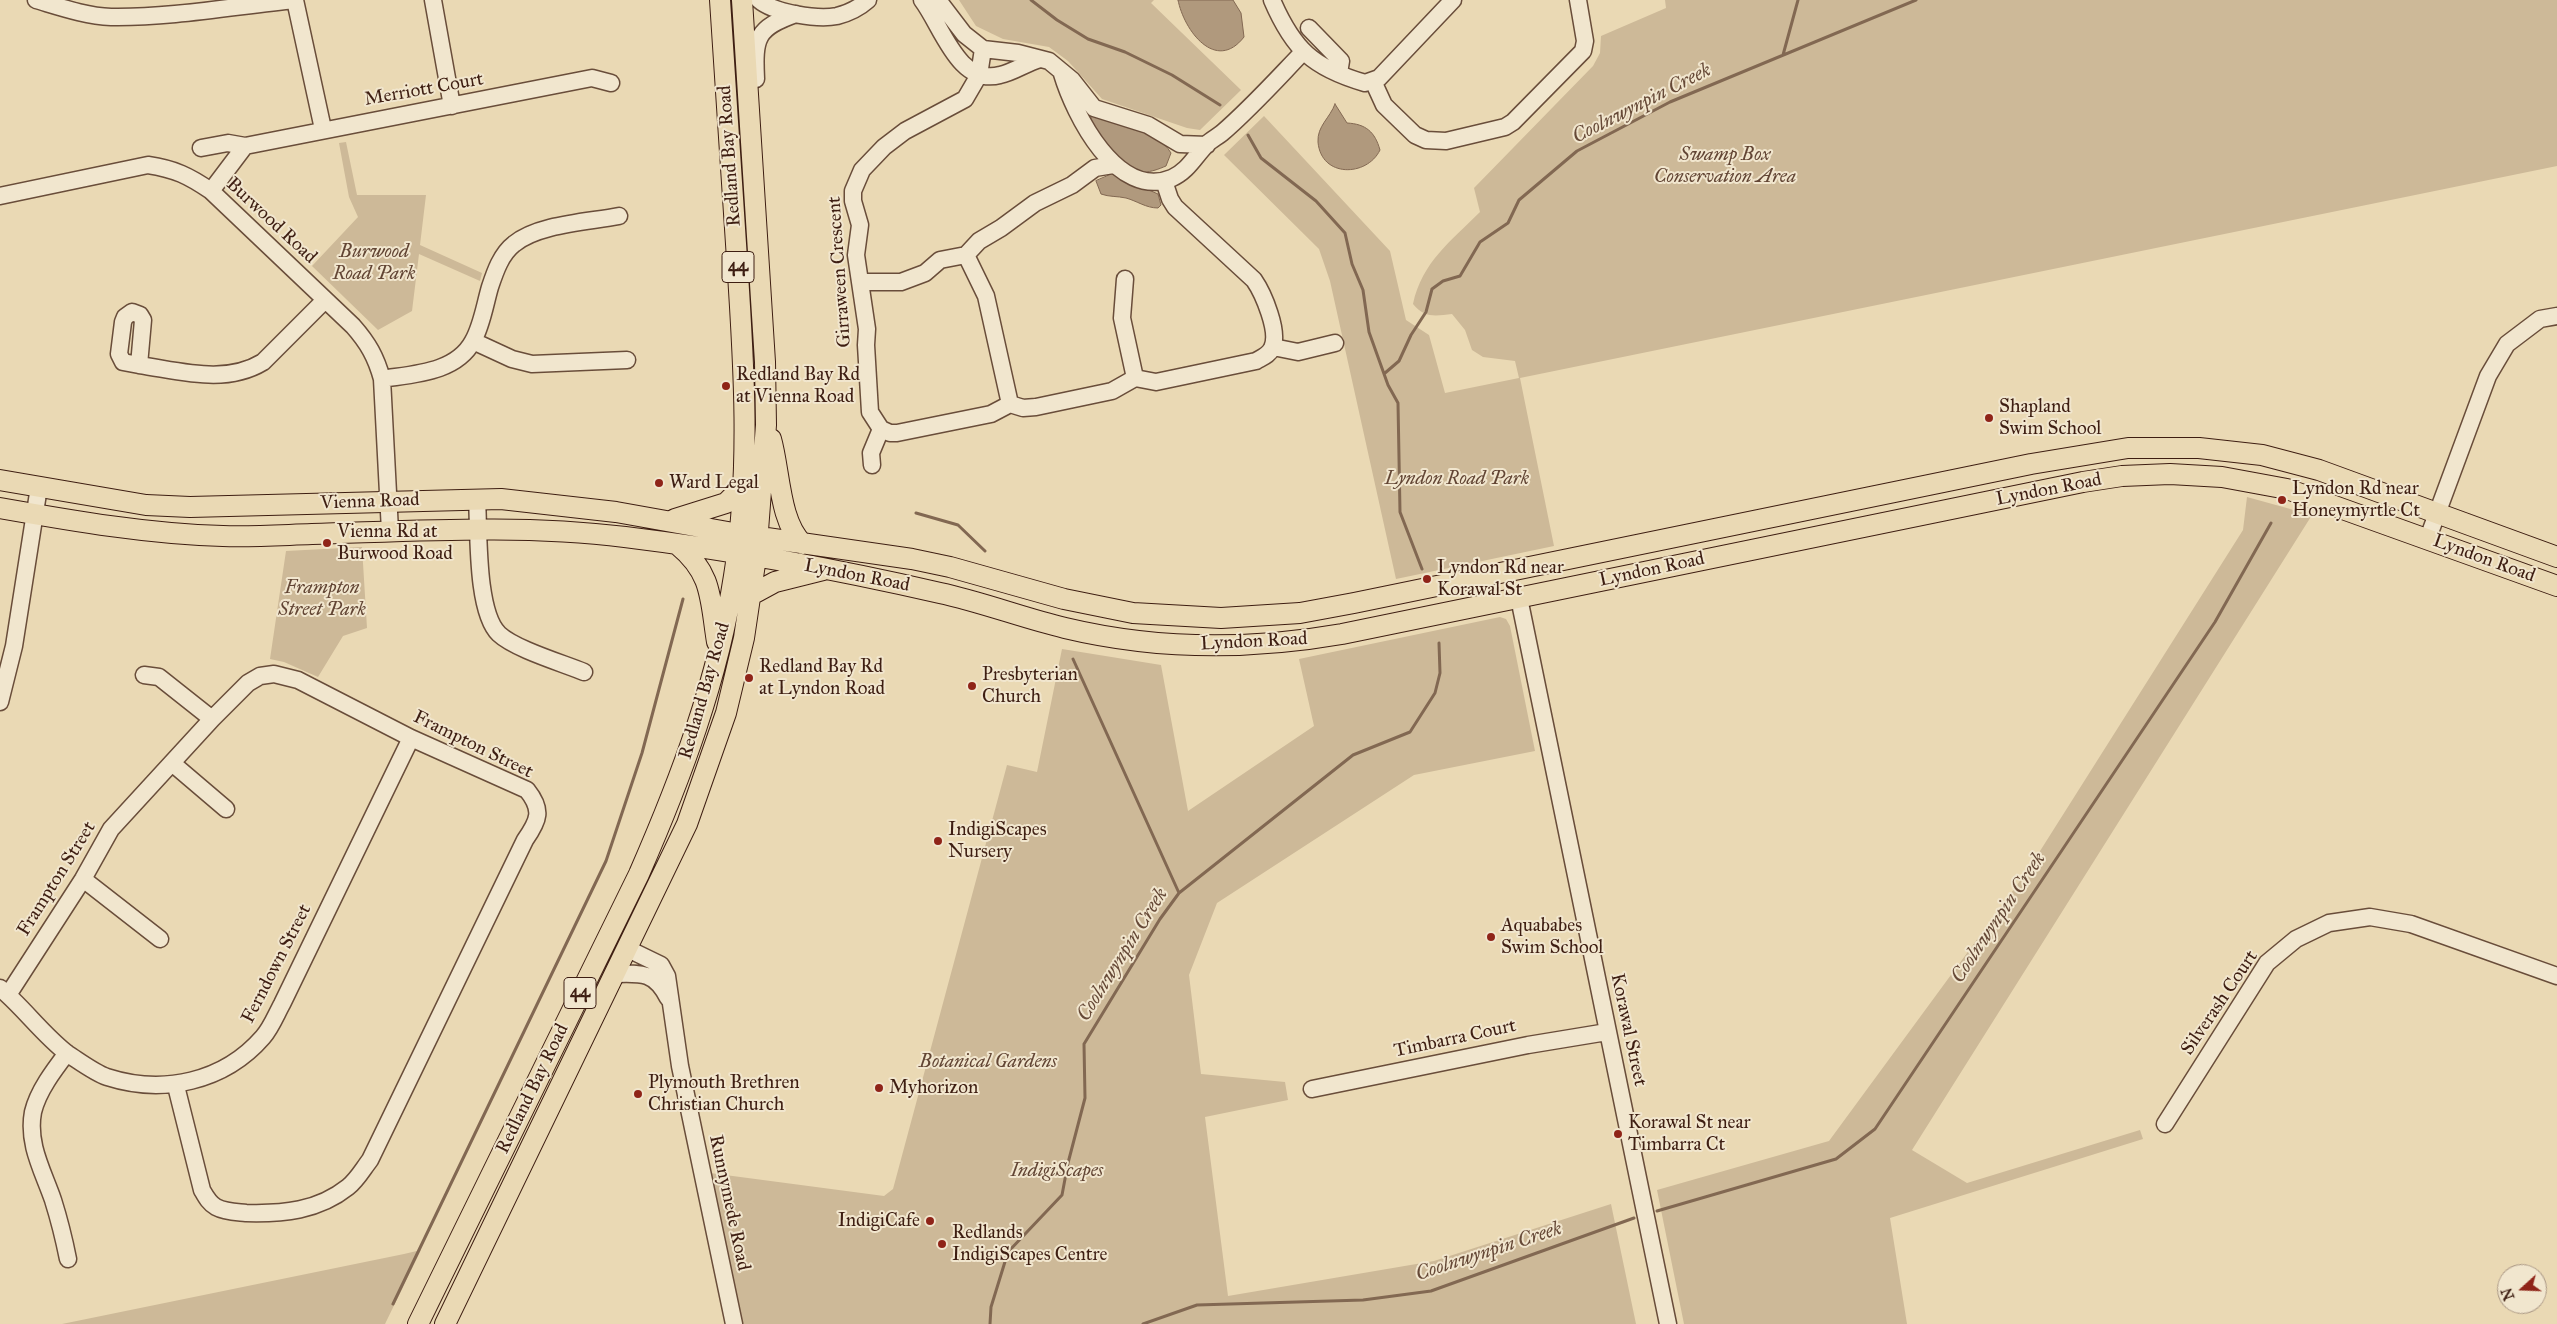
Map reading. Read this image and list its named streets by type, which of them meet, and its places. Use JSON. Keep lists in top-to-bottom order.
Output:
{
  "streets": {
    "main road": [
      "Redland Bay Road",
      "44",
      "Lyndon Road",
      "Vienna Road"
    ],
    "street": [
      "Merriott Court",
      "Burwood Road",
      "Girraween Crescent",
      "Frampton Street",
      "Ferndown Street",
      "Silverash Court",
      "Korawal Street",
      "Timbarra Court",
      "Runnymede Road"
    ]
  },
  "crossings": [
    ["Redland Bay Road", "Lyndon Road"],
    ["Redland Bay Road", "Vienna Road"],
    ["Redland Bay Road", "Runnymede Road"],
    ["Burwood Road", "Vienna Road"],
    ["Lyndon Road", "Vienna Road"],
    ["Lyndon Road", "Korawal Street"],
    ["Frampton Street", "Ferndown Street"],
    ["Korawal Street", "Timbarra Court"]
  ],
  "water": ["Coolnwynpin Creek"],
  "parks": [
    "Swamp Box Conservation Area",
    "Burwood Road Park",
    "Lyndon Road Park",
    "Frampton Street Park",
    "Botanical Gardens",
    "IndigiScapes"
  ],
  "places": [
    "Redland Bay Rd at Vienna Road",
    "Shapland Swim School",
    "Ward Legal",
    "Lyndon Rd near Honeymyrtle Ct",
    "Vienna Rd at Burwood Road",
    "Lyndon Rd near Korawal St",
    "Redland Bay Rd at Lyndon Road",
    "Presbyterian Church",
    "IndigiScapes Nursery",
    "Aquababes Swim School",
    "Myhorizon",
    "Plymouth Brethren Christian Church",
    "Korawal St near Timbarra Ct",
    "IndigiCafe",
    "Redlands IndigiScapes Centre"
  ],
  "north": "left"
}
